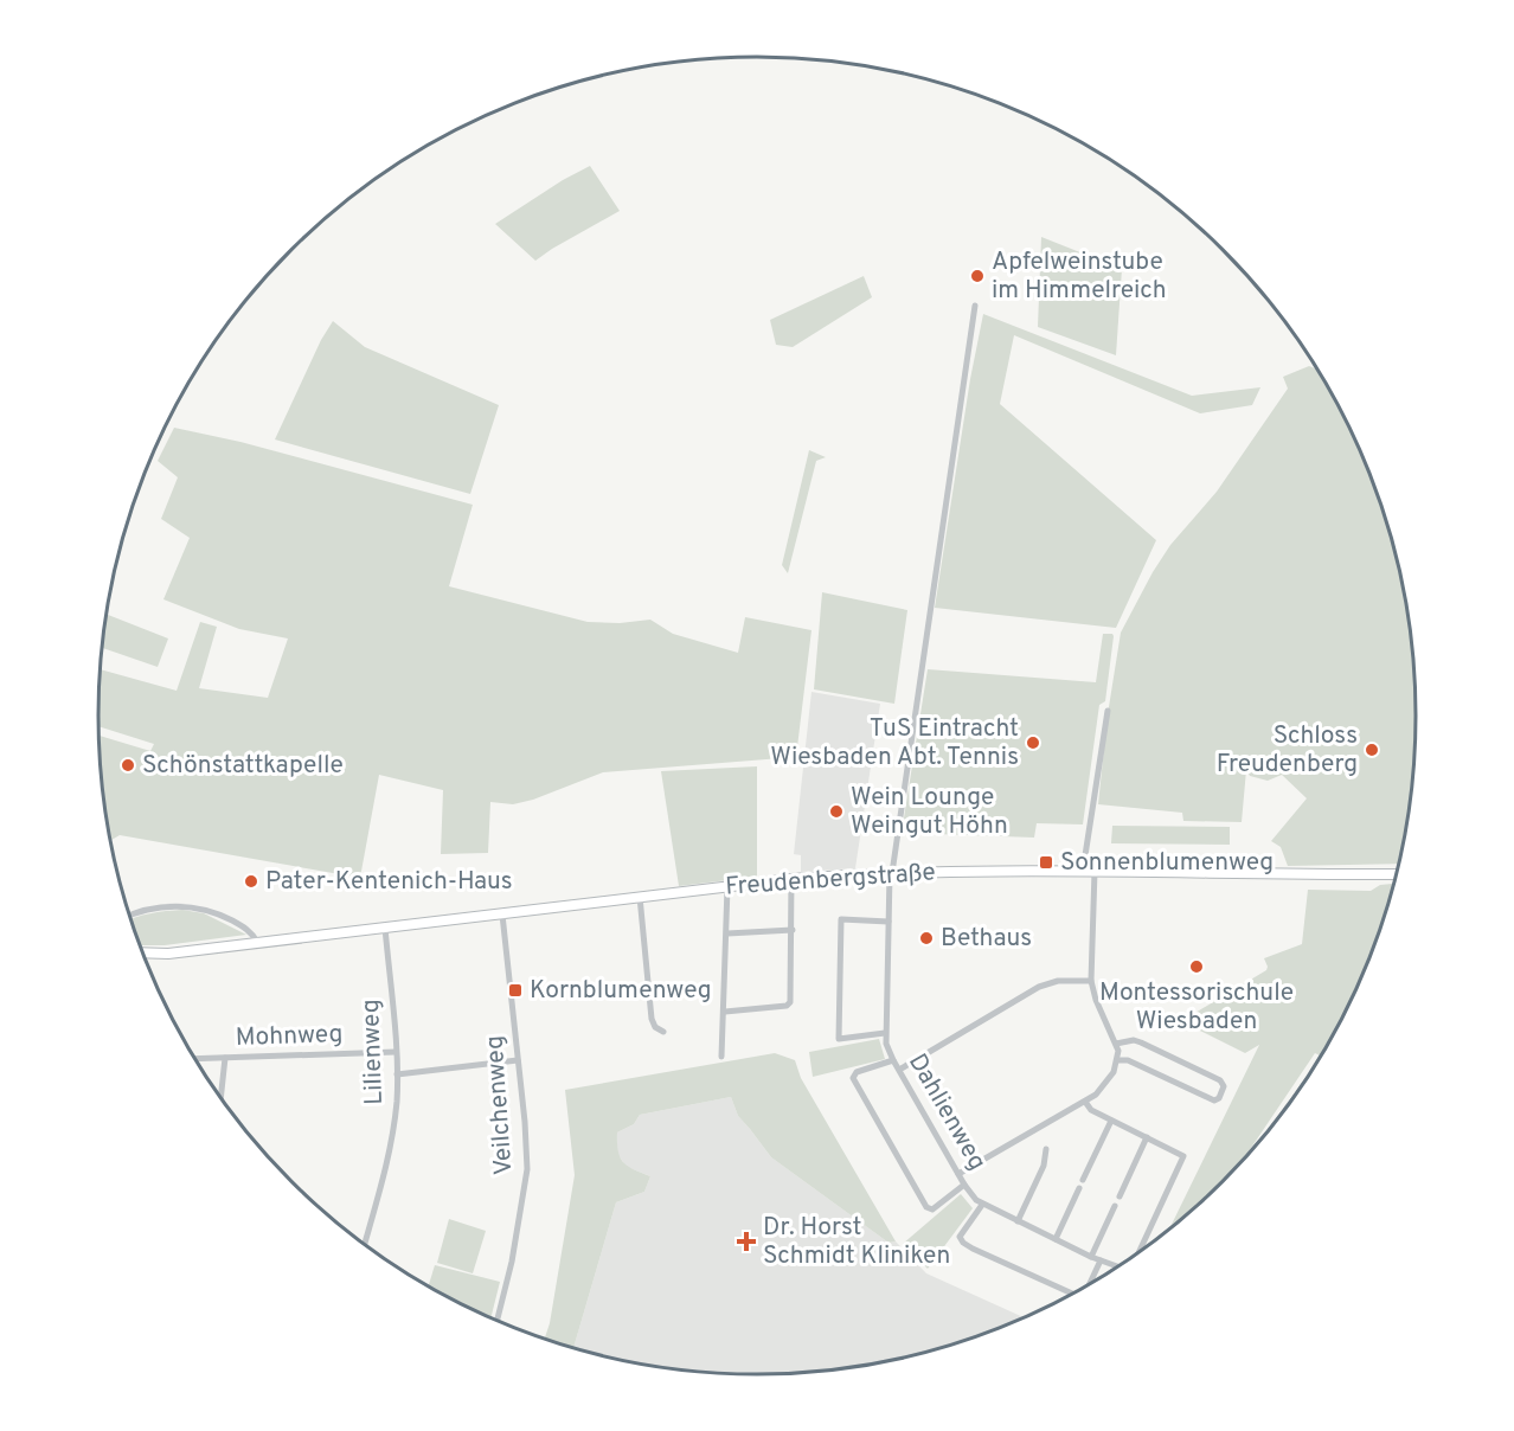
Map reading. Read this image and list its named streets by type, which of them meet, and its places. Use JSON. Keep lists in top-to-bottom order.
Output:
{
  "streets": {
    "street": [
      "Freudenbergstraße",
      "Mohnweg",
      "Lilienweg",
      "Veilchenweg",
      "Dahlienweg"
    ]
  },
  "crossings": [
    ["Freudenbergstraße", "Lilienweg"],
    ["Freudenbergstraße", "Veilchenweg"],
    ["Freudenbergstraße", "Dahlienweg"],
    ["Mohnweg", "Lilienweg"]
  ],
  "places": {
    "other": [
      "Apfelweinstube im Himmelreich",
      "TuS Eintracht Wiesbaden Abt. Tennis",
      "Schloss Freudenberg",
      "Schönstattkapelle",
      "Wein Lounge Weingut Höhn",
      "Pater-Kentenich-Haus",
      "Bethaus",
      "Montessorischule Wiesbaden"
    ],
    "transit": ["Sonnenblumenweg", "Kornblumenweg"],
    "health": ["Dr. Horst Schmidt Kliniken"]
  }
}
